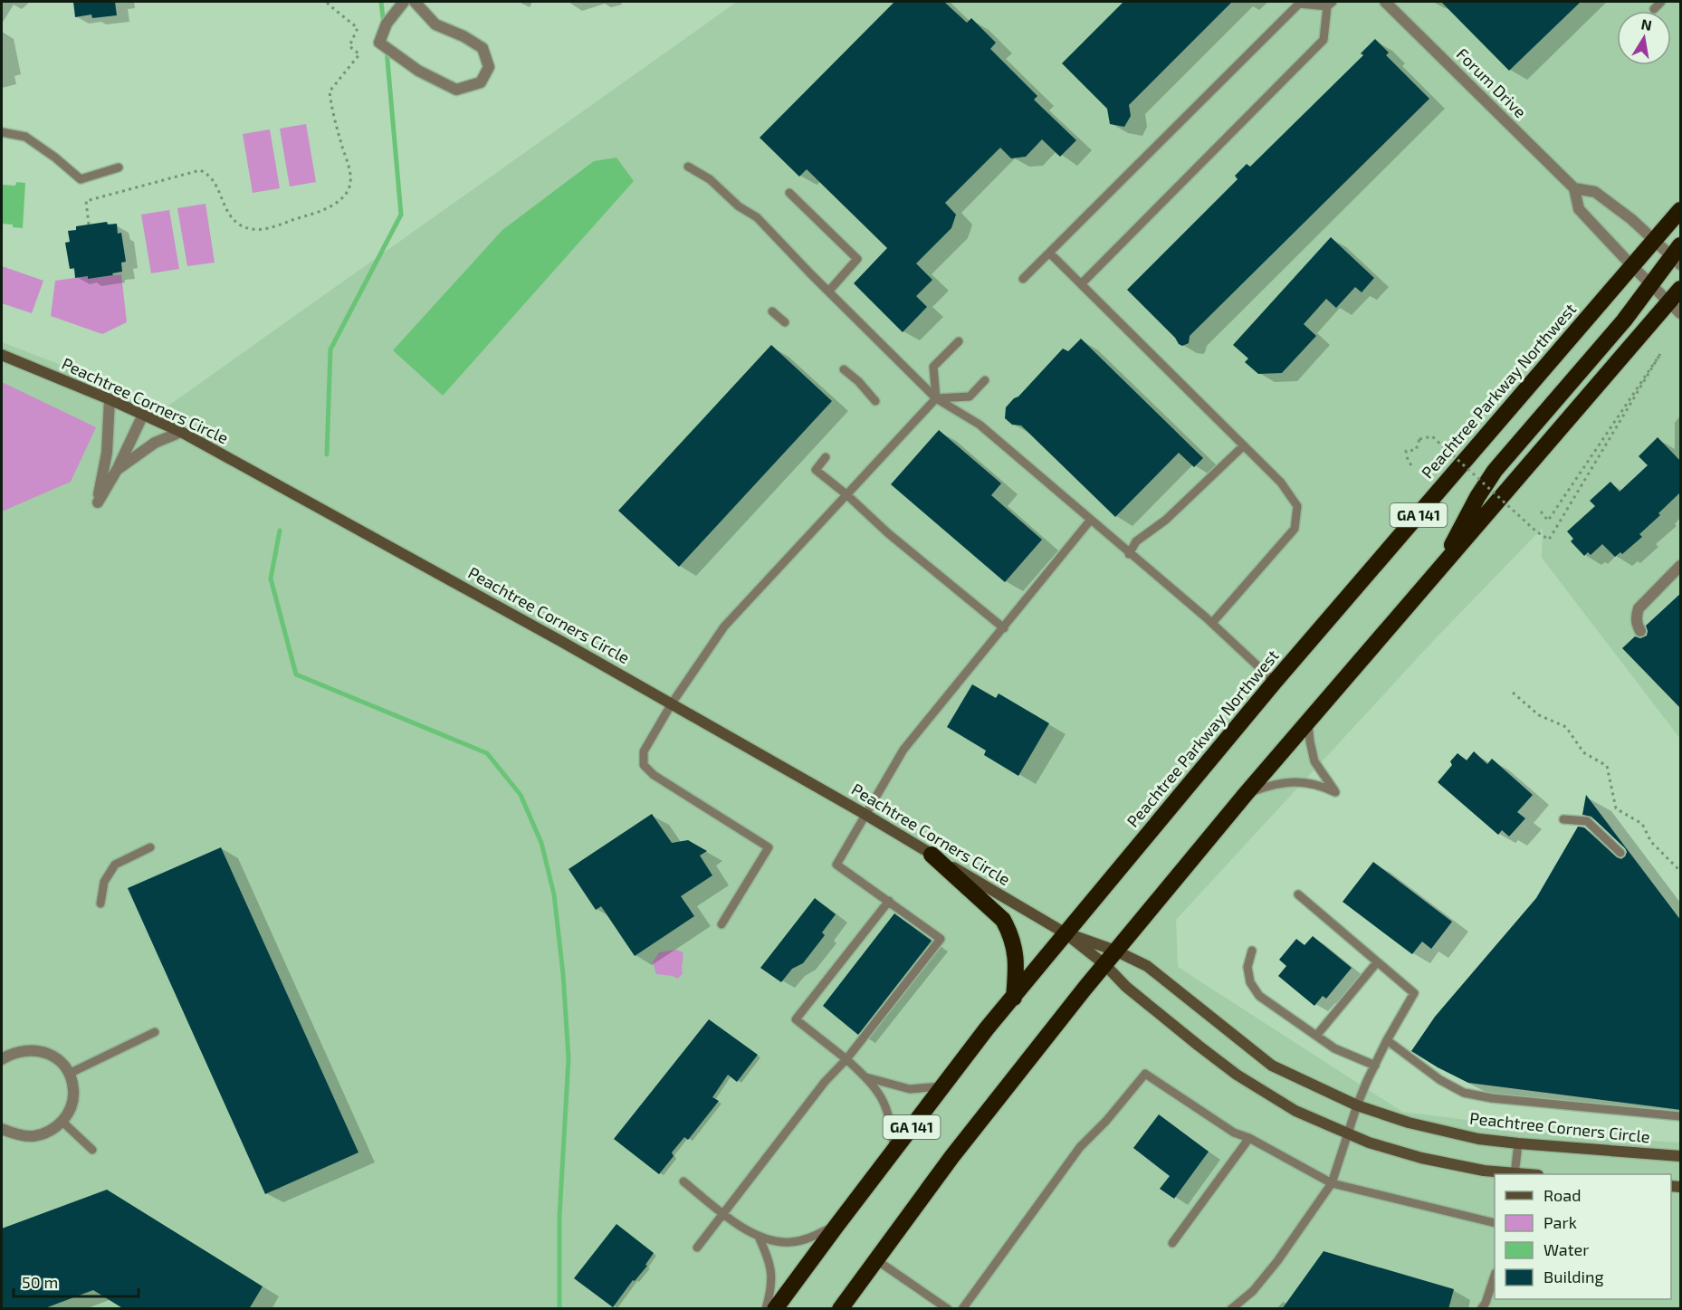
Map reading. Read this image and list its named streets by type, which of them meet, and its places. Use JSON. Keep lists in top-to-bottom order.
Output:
{
  "streets": {
    "highway": ["Peachtree Parkway Northwest", "GA 141"],
    "street": ["Forum Drive", "Peachtree Corners Circle"]
  },
  "crossings": [
    ["Forum Drive", "Peachtree Parkway Northwest"],
    ["Forum Drive", "GA 141"],
    ["Peachtree Parkway Northwest", "Peachtree Corners Circle"],
    ["Peachtree Corners Circle", "GA 141"]
  ],
  "legend": [
    "Road",
    "Park",
    "Water",
    "Building"
  ],
  "scale_bar": "50 m",
  "north": "top"
}
